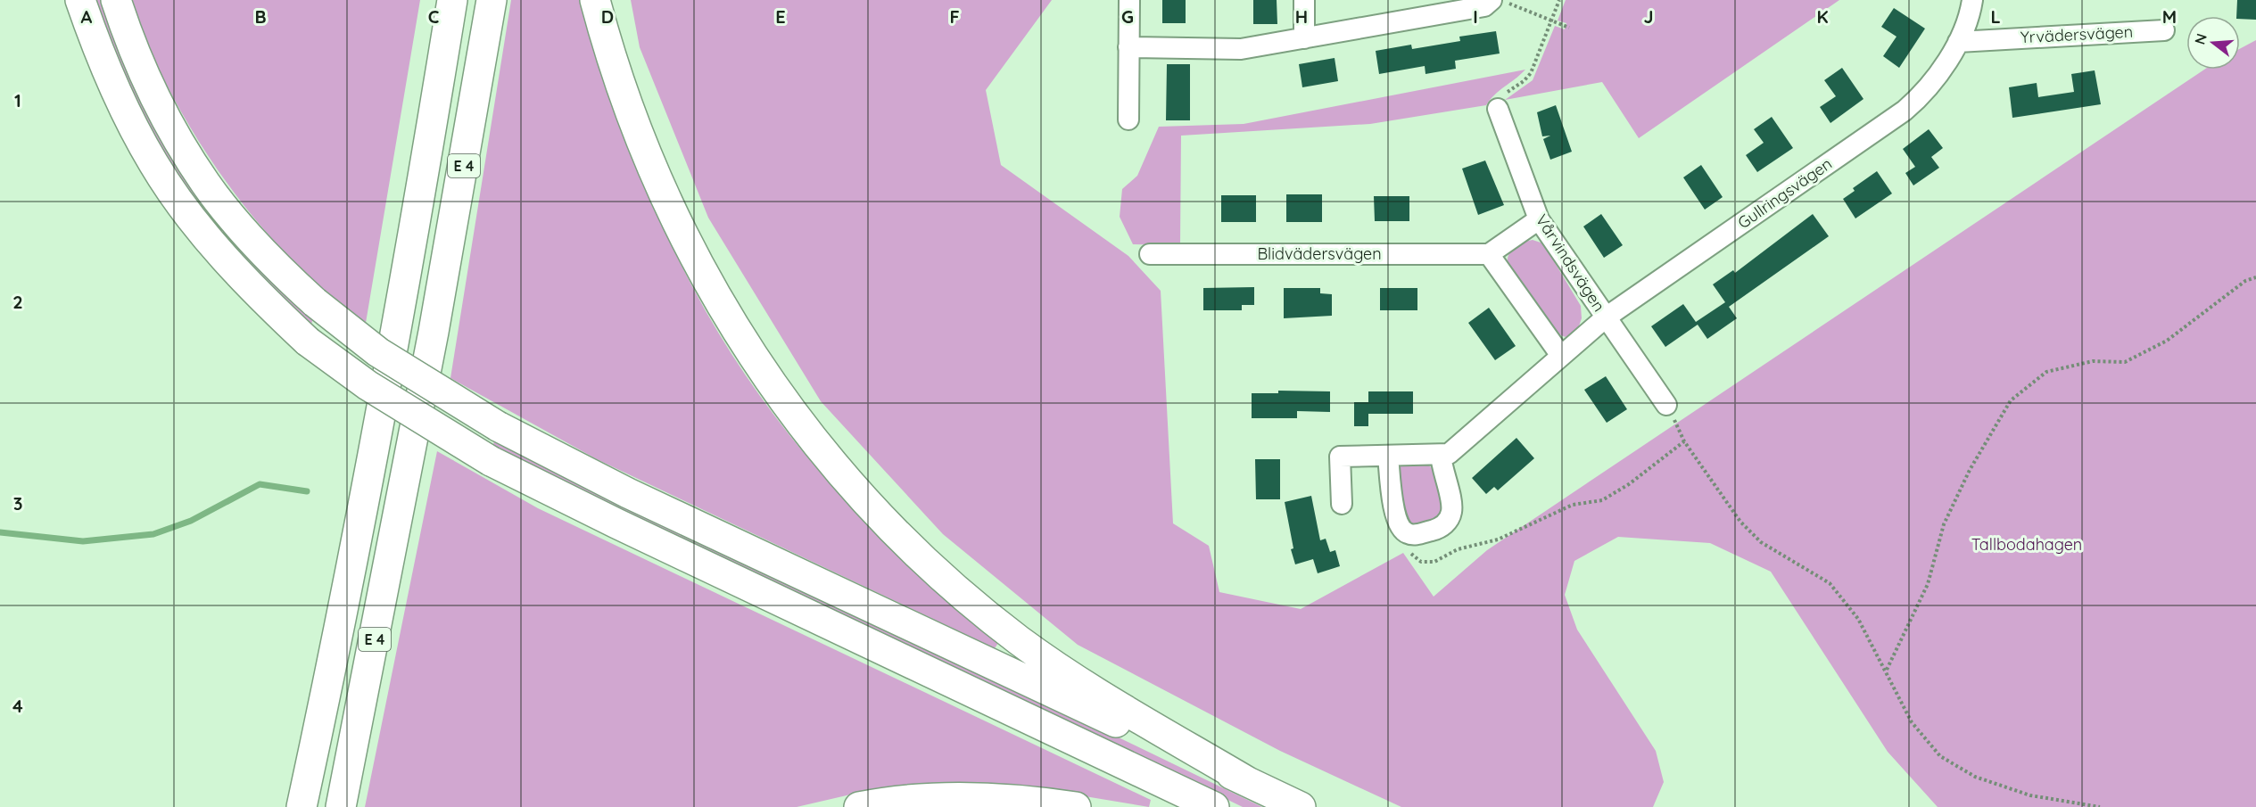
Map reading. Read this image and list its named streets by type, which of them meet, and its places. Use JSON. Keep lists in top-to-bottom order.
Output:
{
  "streets": {
    "highway": ["E 4"],
    "street": [
      "Yrvädersvägen",
      "Gullringsvägen",
      "Blidvädersvägen",
      "Vårvindsvägen"
    ]
  },
  "crossings": [
    ["Yrvädersvägen", "Gullringsvägen"],
    ["Gullringsvägen", "Vårvindsvägen"]
  ],
  "parks": ["Tallbodahagen"],
  "north": "left",
  "grid": {
    "columns": [
      "A",
      "B",
      "C",
      "D",
      "E",
      "F",
      "G",
      "H",
      "I",
      "J",
      "K",
      "L",
      "M"
    ],
    "rows": [
      "1",
      "2",
      "3",
      "4"
    ]
  }
}
